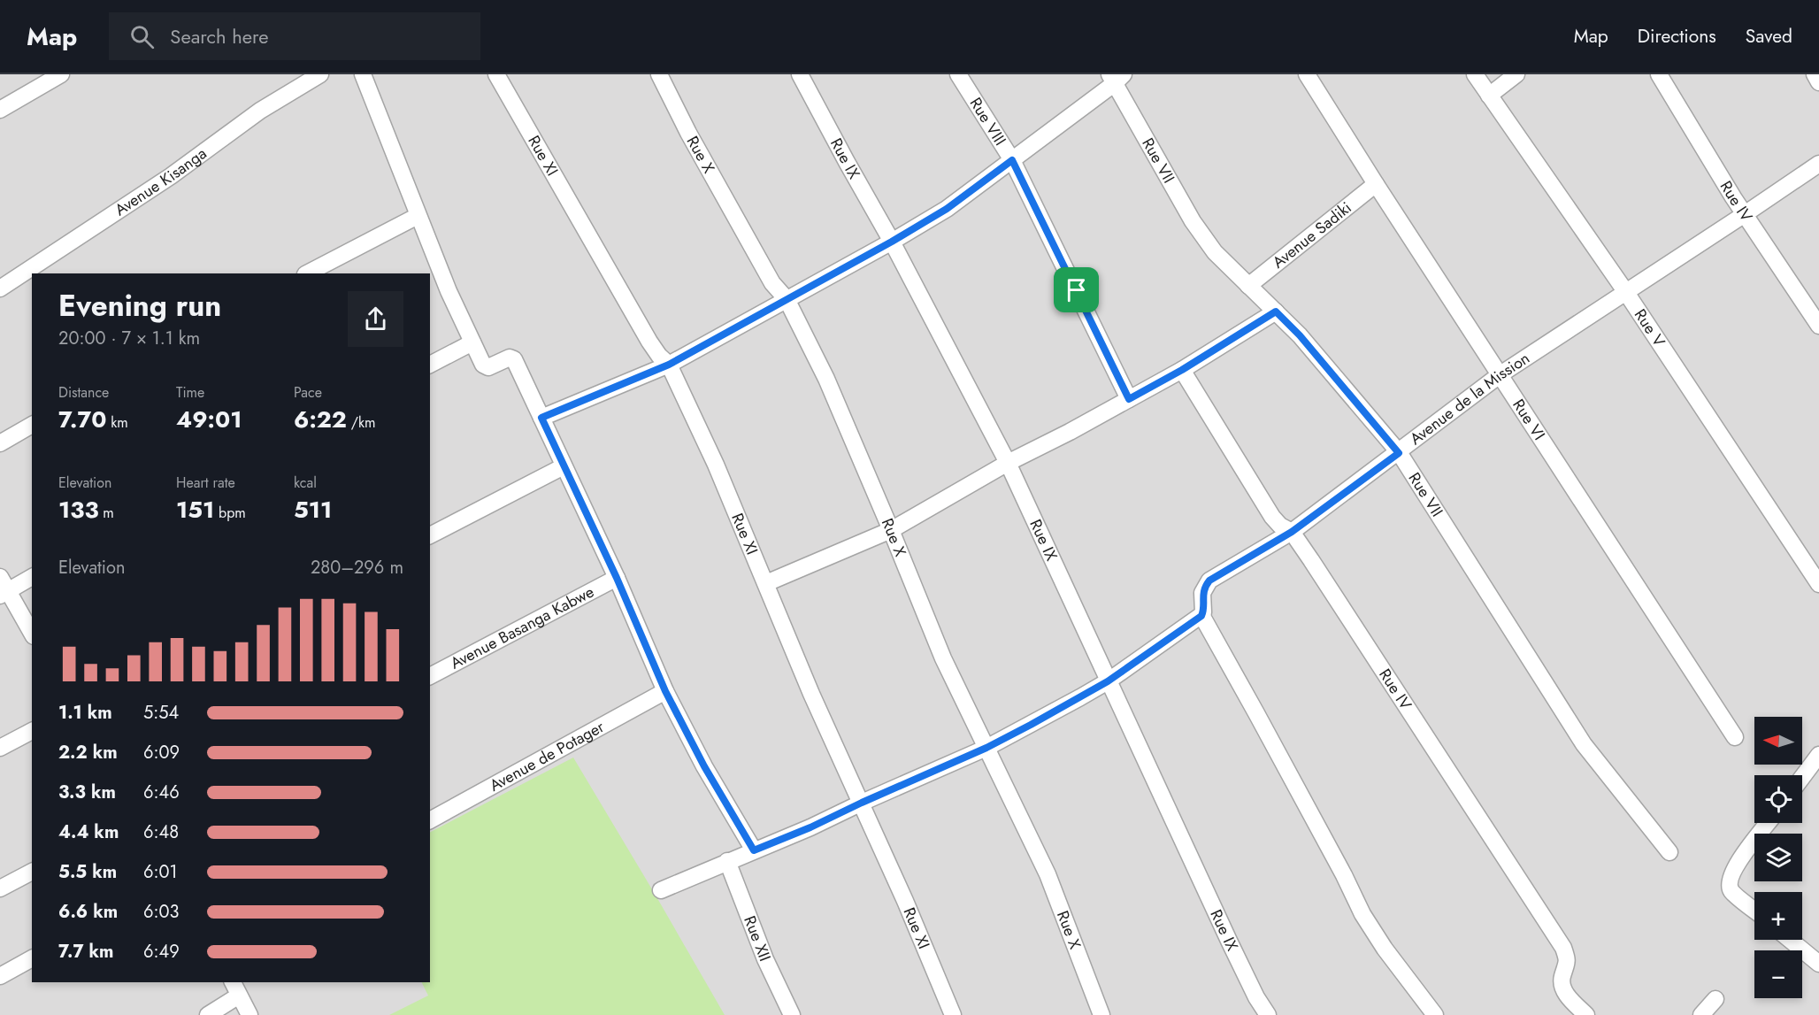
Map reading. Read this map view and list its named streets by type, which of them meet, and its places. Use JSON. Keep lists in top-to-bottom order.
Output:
{
  "streets": {
    "street": [
      "Rue VIII",
      "Rue X",
      "Rue XI",
      "Rue IX",
      "Rue VII",
      "Avenue Kisanga",
      "Rue IV",
      "Avenue Sadiki",
      "Rue V",
      "Avenue de la Mission",
      "Rue VI",
      "Avenue Basanga Kabwe",
      "Avenue de Potager",
      "Rue XII"
    ]
  },
  "crossings": [
    ["Rue VII", "Avenue Sadiki"],
    ["Rue VII", "Avenue de la Mission"],
    ["Rue IV", "Avenue de la Mission"],
    ["Avenue Sadiki", "Rue VI"],
    ["Rue V", "Avenue de la Mission"],
    ["Avenue de la Mission", "Rue VI"]
  ],
  "north": "left",
  "page": {
    "header": "Map",
    "search": "Search here",
    "nav": ["Map", "Directions", "Saved"],
    "heading": ["Evening run", "20:00 · 7 × 1.1 km"],
    "stats": [
      ["Distance", "7.70 km"],
      ["Time", "49:01"],
      ["Pace", "6:22 /km"],
      ["Elevation", "133 m"],
      ["Heart rate", "151 bpm"],
      ["kcal", "511"]
    ],
    "chart": ["Elevation", "280–296 m"],
    "list": [
      {
        "name": "1.1 km",
        "note": "5:54"
      },
      {
        "name": "2.2 km",
        "note": "6:09"
      },
      {
        "name": "3.3 km",
        "note": "6:46"
      },
      {
        "name": "4.4 km",
        "note": "6:48"
      },
      {
        "name": "5.5 km",
        "note": "6:01"
      },
      {
        "name": "6.6 km",
        "note": "6:03"
      },
      {
        "name": "7.7 km",
        "note": "6:49"
      }
    ],
    "map_buttons": ["+", "−"]
  }
}
